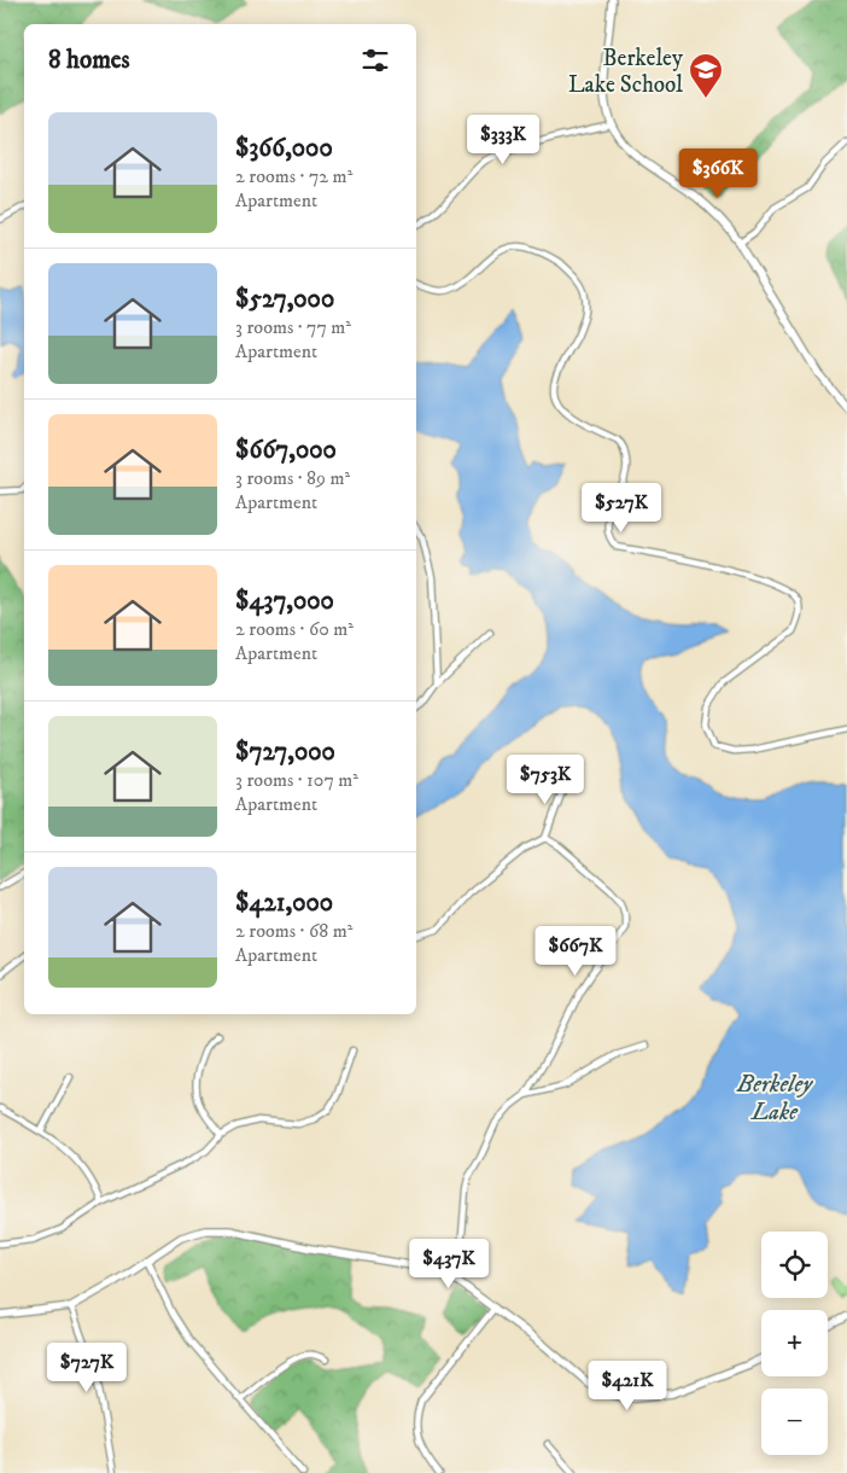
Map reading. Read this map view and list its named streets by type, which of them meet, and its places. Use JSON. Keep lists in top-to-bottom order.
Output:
{
  "water": ["Berkeley Lake"],
  "places": {
    "school or university": ["Berkeley Lake School"]
  },
  "page": {
    "heading": "8 homes",
    "list": [
      {
        "name": "$366,000",
        "note": "2 rooms · 72 m² · Apartment"
      },
      {
        "name": "$527,000",
        "note": "3 rooms · 77 m² · Apartment"
      },
      {
        "name": "$667,000",
        "note": "3 rooms · 89 m² · Apartment"
      },
      {
        "name": "$437,000",
        "note": "2 rooms · 60 m² · Apartment"
      },
      {
        "name": "$727,000",
        "note": "3 rooms · 107 m² · Apartment"
      },
      {
        "name": "$421,000",
        "note": "2 rooms · 68 m² · Apartment"
      }
    ],
    "price": [
      "$333K",
      "$366K",
      "$527K",
      "$753K",
      "$667K",
      "$437K",
      "$727K",
      "$421K"
    ],
    "map_buttons": ["+", "−"]
  }
}
